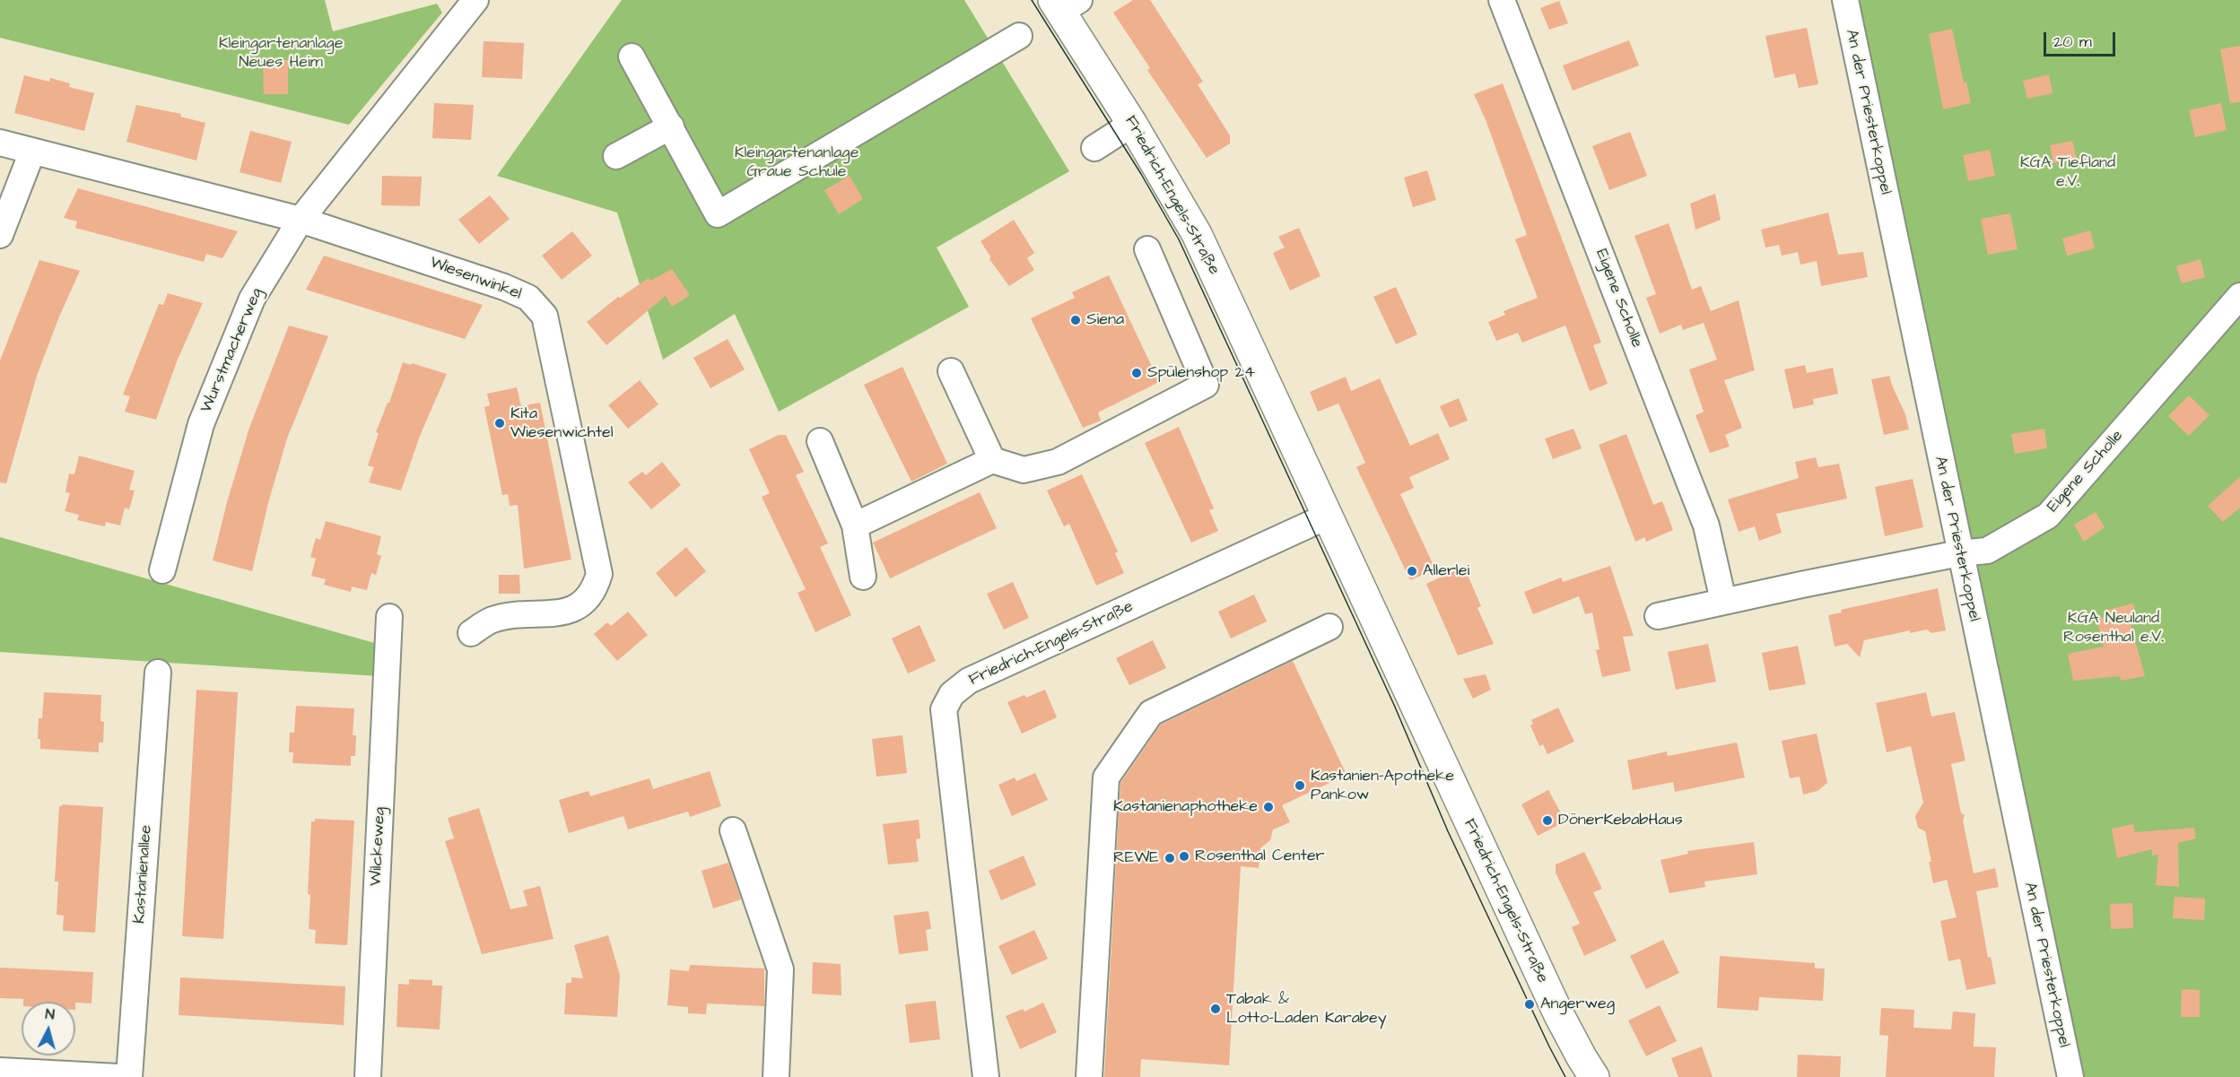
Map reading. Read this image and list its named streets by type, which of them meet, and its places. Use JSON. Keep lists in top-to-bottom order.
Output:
{
  "streets": {
    "main road": ["Friedrich-Engels-Straße"],
    "street": [
      "An der Priesterkoppel",
      "Wiesenwinkel",
      "Eigene Scholle",
      "Wurstmacherweg",
      "Wilckeweg",
      "Kastanienallee"
    ]
  },
  "crossings": [
    ["An der Priesterkoppel", "Eigene Scholle"],
    ["Wiesenwinkel", "Wurstmacherweg"]
  ],
  "parks": [
    "Kleingartenanlage Neues Heim",
    "Kleingartenanlage Graue Schule",
    "KGA Tiefland e.V.",
    "KGA Neuland Rosenthal e.V."
  ],
  "places": [
    "Siena",
    "Spülenshop 24",
    "Kita Wiesenwichtel",
    "Allerlei",
    "Kastanien-Apotheke Pankow",
    "Kastanienaphotheke",
    "DönerKebabHaus",
    "Rosenthal Center",
    "REWE",
    "Angerweg",
    "Tabak & Lotto-Laden Karabey"
  ],
  "scale_bar": "20 m",
  "north": "top"
}
